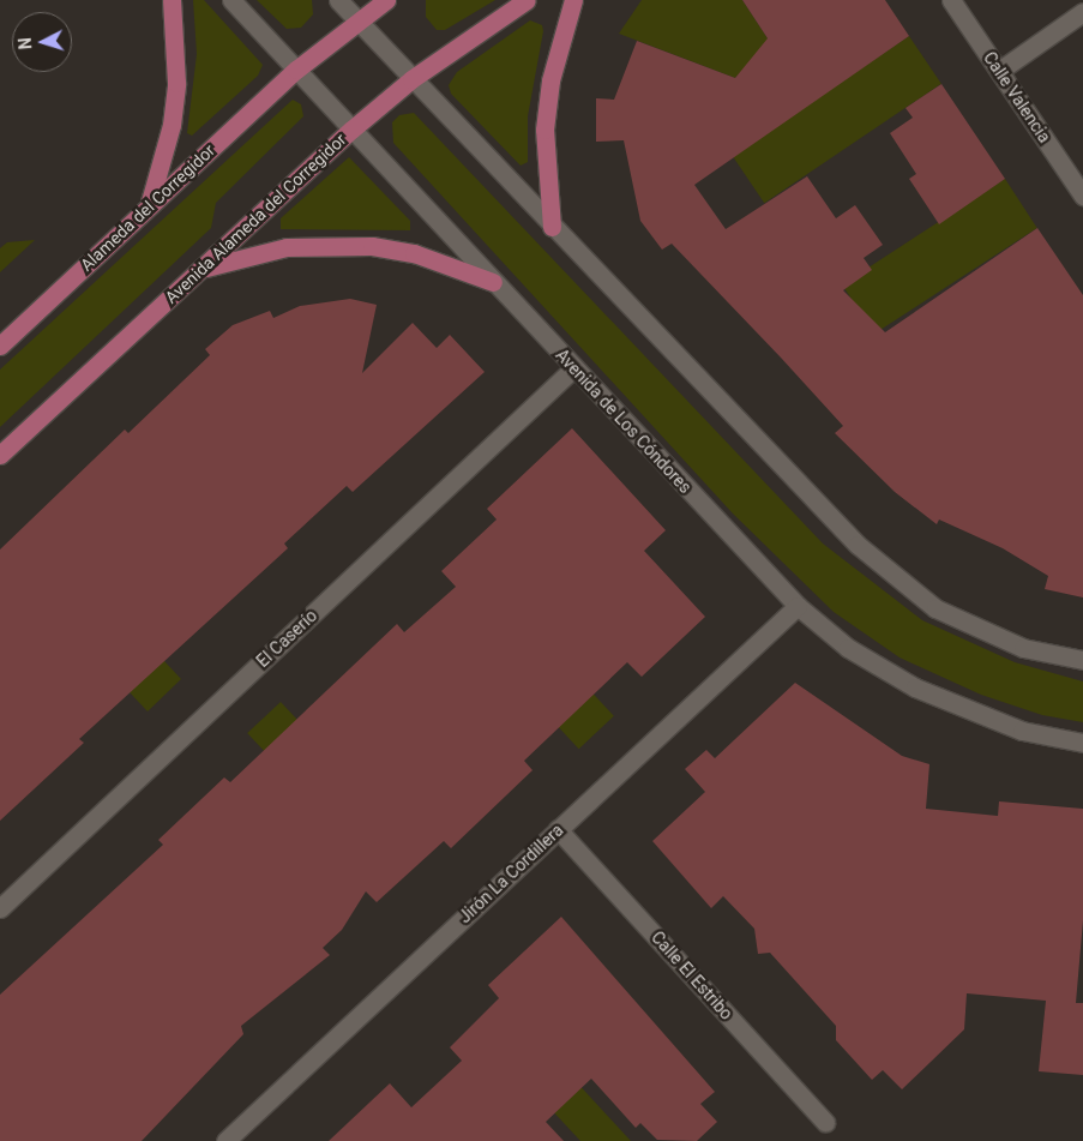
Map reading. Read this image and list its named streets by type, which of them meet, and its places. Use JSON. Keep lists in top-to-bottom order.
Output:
{
  "streets": {
    "main road": ["Alameda del Corregidor", "Avenida Alameda del Corregidor"],
    "street": [
      "Calle Valencia",
      "Avenida de Los Cóndores",
      "El Caserío",
      "Jirón La Cordillera",
      "Calle El Estribo"
    ]
  },
  "crossings": [
    ["Alameda del Corregidor", "Avenida de Los Cóndores"],
    ["Avenida Alameda del Corregidor", "Avenida de Los Cóndores"],
    ["Avenida de Los Cóndores", "El Caserío"],
    ["Avenida de Los Cóndores", "Jirón La Cordillera"],
    ["Jirón La Cordillera", "Calle El Estribo"]
  ],
  "north": "left"
}
